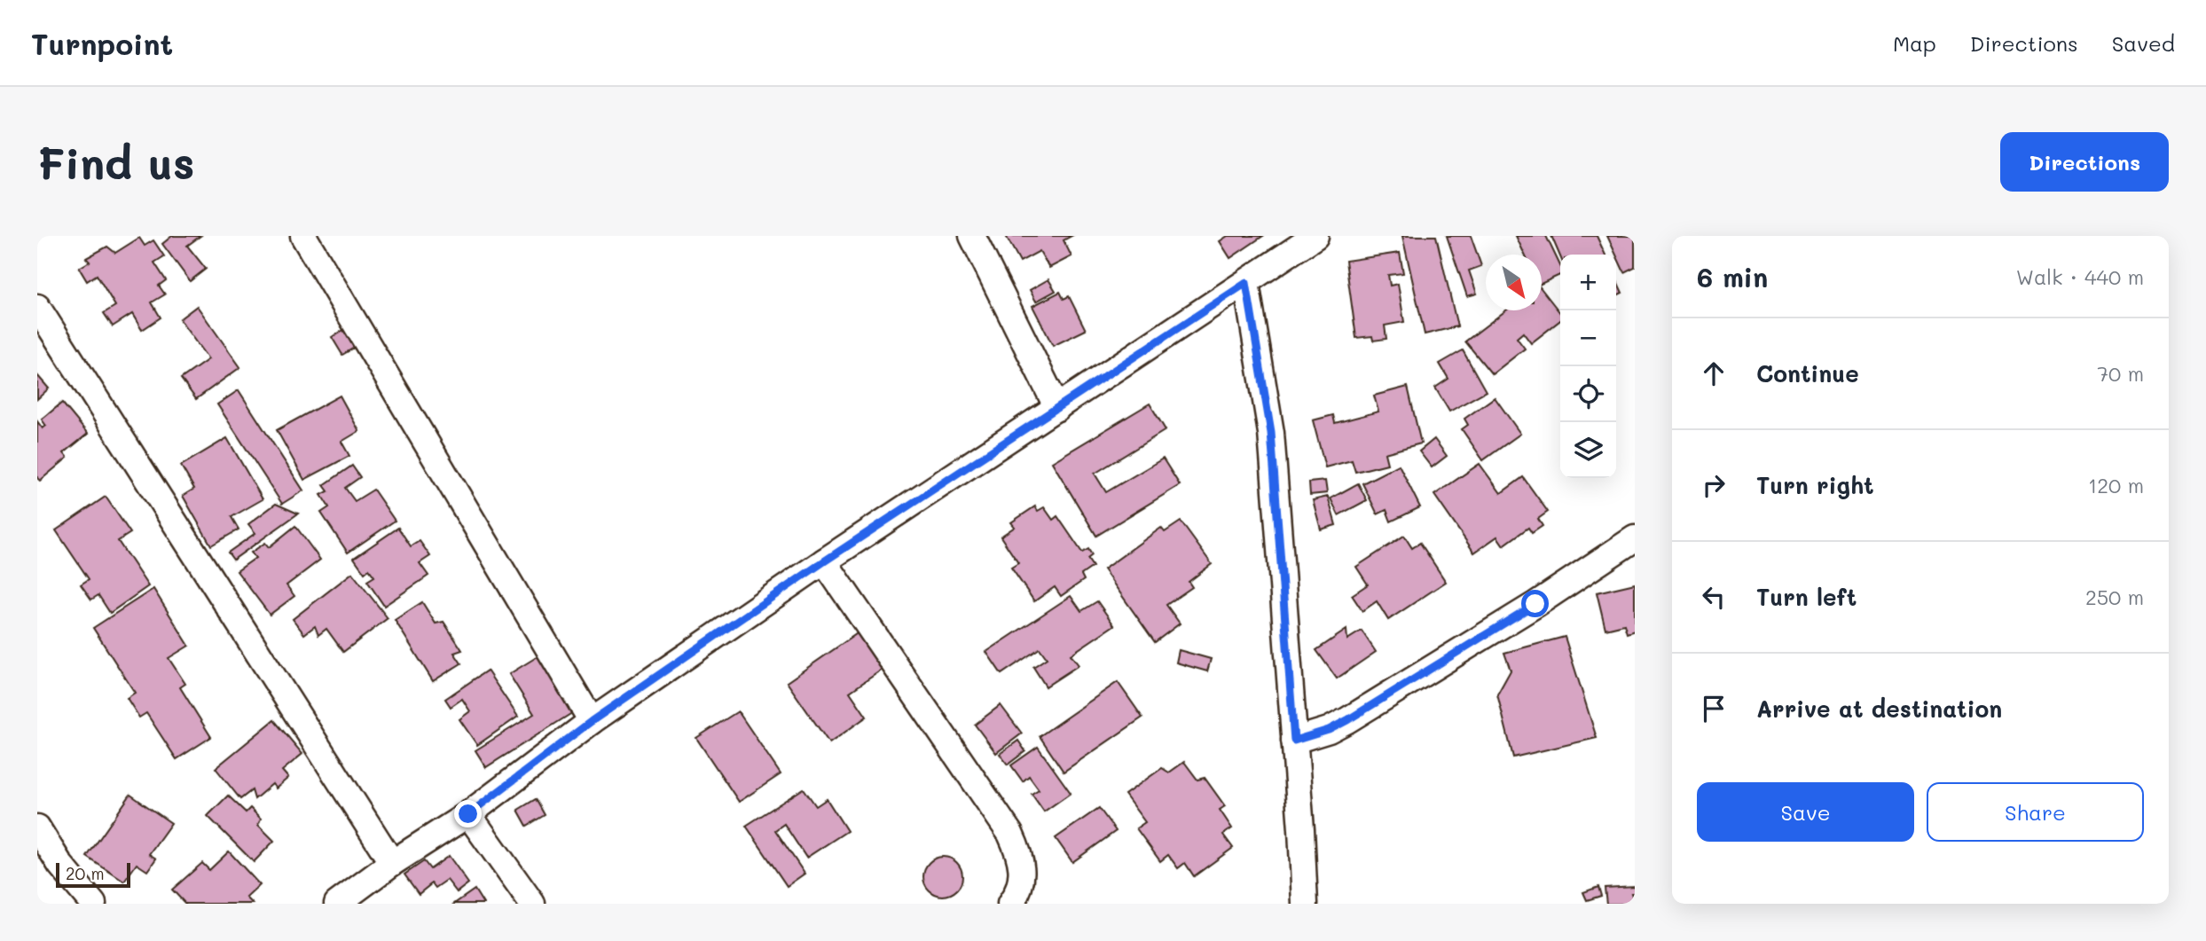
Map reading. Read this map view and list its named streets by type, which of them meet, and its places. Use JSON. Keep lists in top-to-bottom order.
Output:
{
  "scale_bar": "20 m",
  "north": "bottom right",
  "page": {
    "header": "Turnpoint",
    "nav": ["Map", "Directions", "Saved"],
    "buttons": [
      "Directions",
      ["Save", "Share"]
    ],
    "title": "Find us",
    "heading": ["6 min", "Walk · 440 m"],
    "map_buttons": ["+", "−"],
    "list": [
      ["Continue", "70 m"],
      ["Turn right", "120 m"],
      ["Turn left", "250 m"],
      "Arrive at destination"
    ],
    "scale": "20 m"
  }
}
